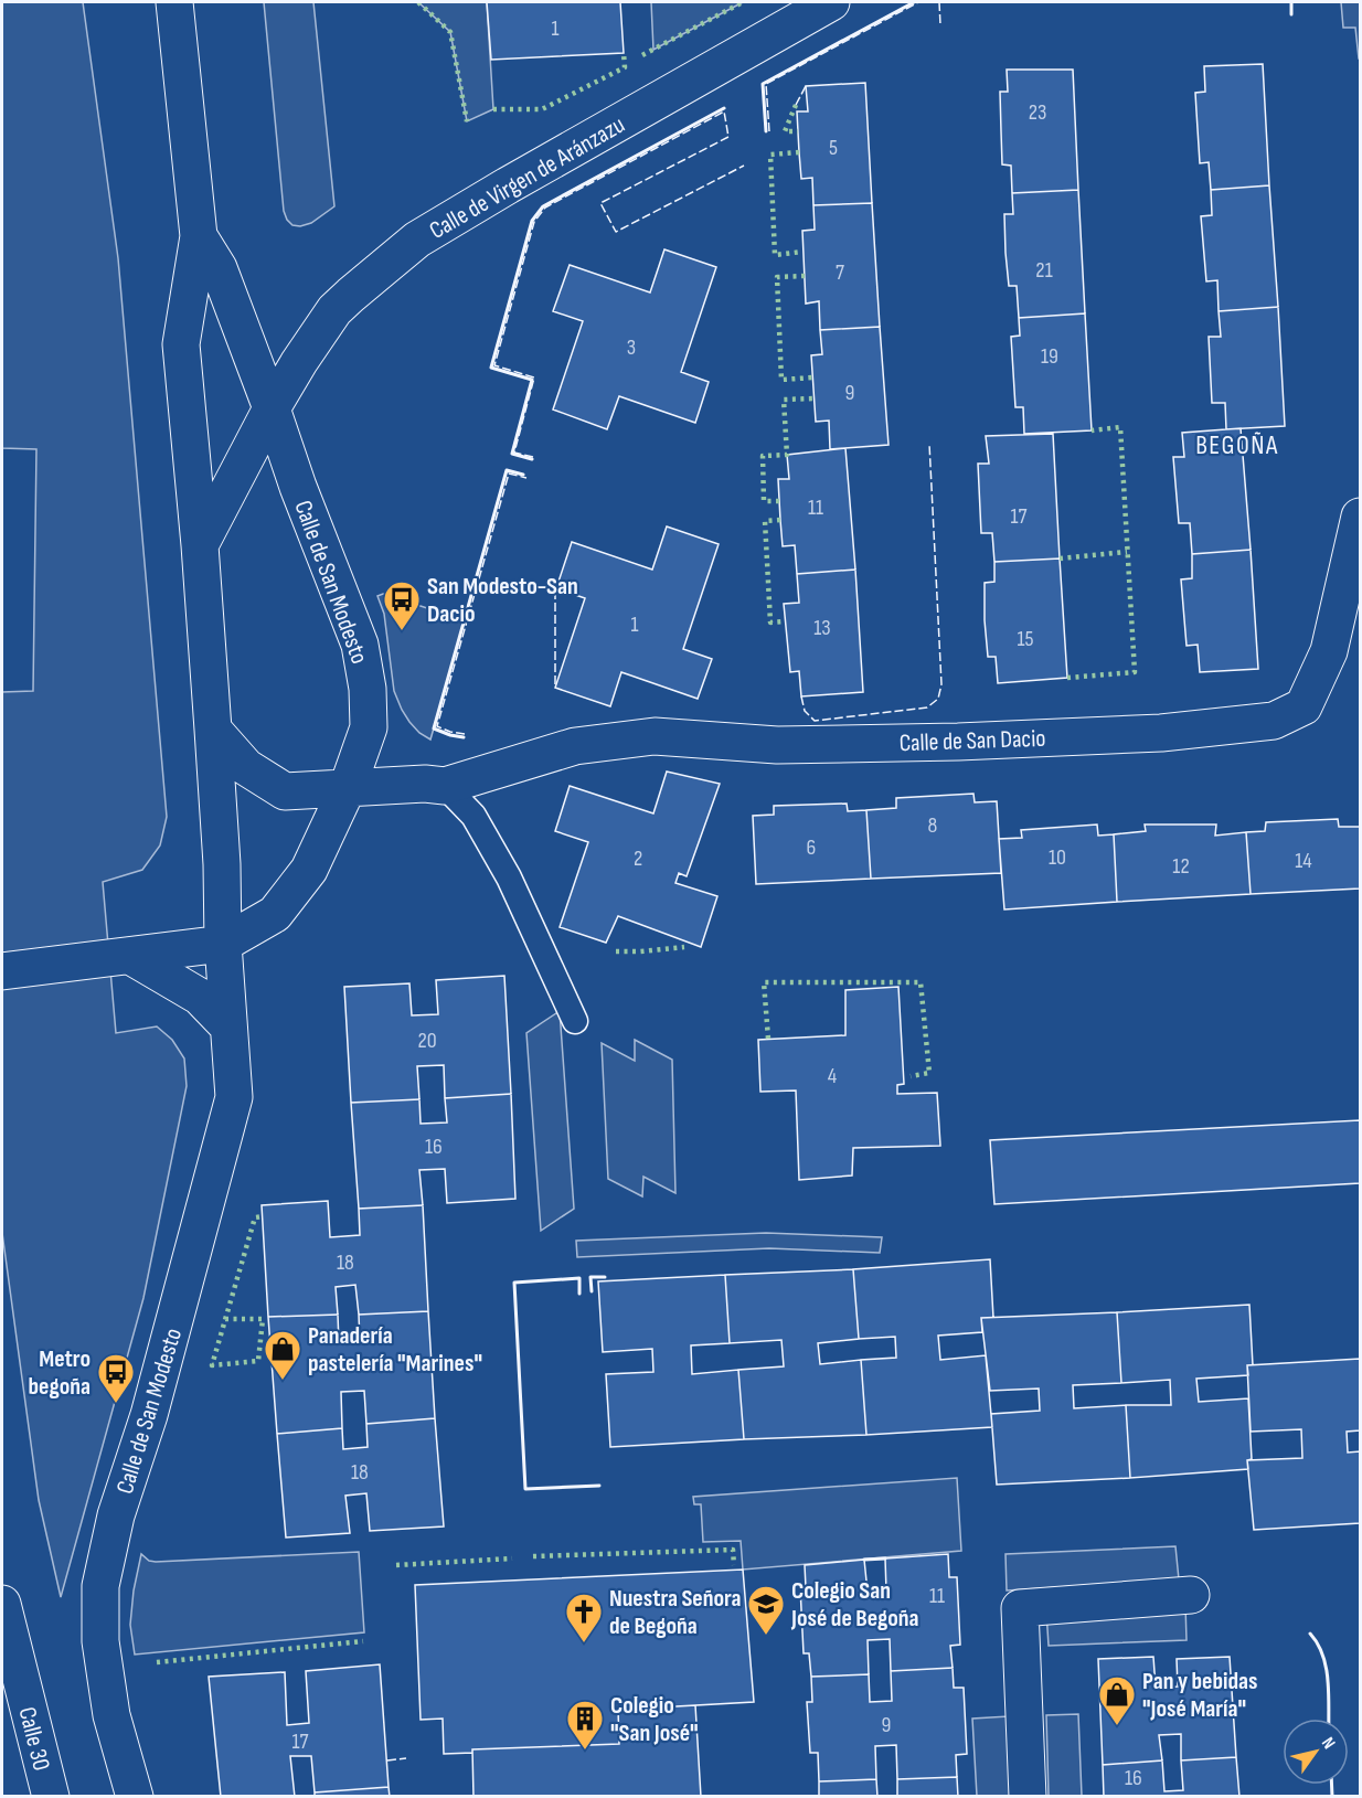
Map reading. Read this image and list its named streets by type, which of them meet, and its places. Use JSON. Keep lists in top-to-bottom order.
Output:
{
  "streets": {
    "main road": [
      "Calle de Virgen de Aránzazu",
      "Calle de San Modesto",
      "Calle de San Dacio",
      "Calle 30"
    ]
  },
  "crossings": [
    ["Calle de Virgen de Aránzazu", "Calle de San Modesto"],
    ["Calle de San Modesto", "Calle de San Dacio"]
  ],
  "districts": ["BEGOÑA"],
  "places": {
    "bus stop": ["San Modesto-San Dacio", "Metro begoña"],
    "shop": ["Panadería pastelería \"Marines\"", "Pan y bebidas \"José María\""],
    "school or university": ["Colegio San José de Begoña"],
    "church": ["Nuestra Señora de Begoña"],
    "building": ["Colegio \"San José\""]
  },
  "house_numbers": [
    "1",
    "23",
    "5",
    "21",
    "7",
    "3",
    "19",
    "9",
    "11",
    "17",
    "1",
    "13",
    "15",
    "8",
    "6",
    "10",
    "2",
    "14",
    "12",
    "20",
    "4",
    "16",
    "18",
    "18",
    "11",
    "9",
    "17",
    "16"
  ],
  "north": "top right"
}
